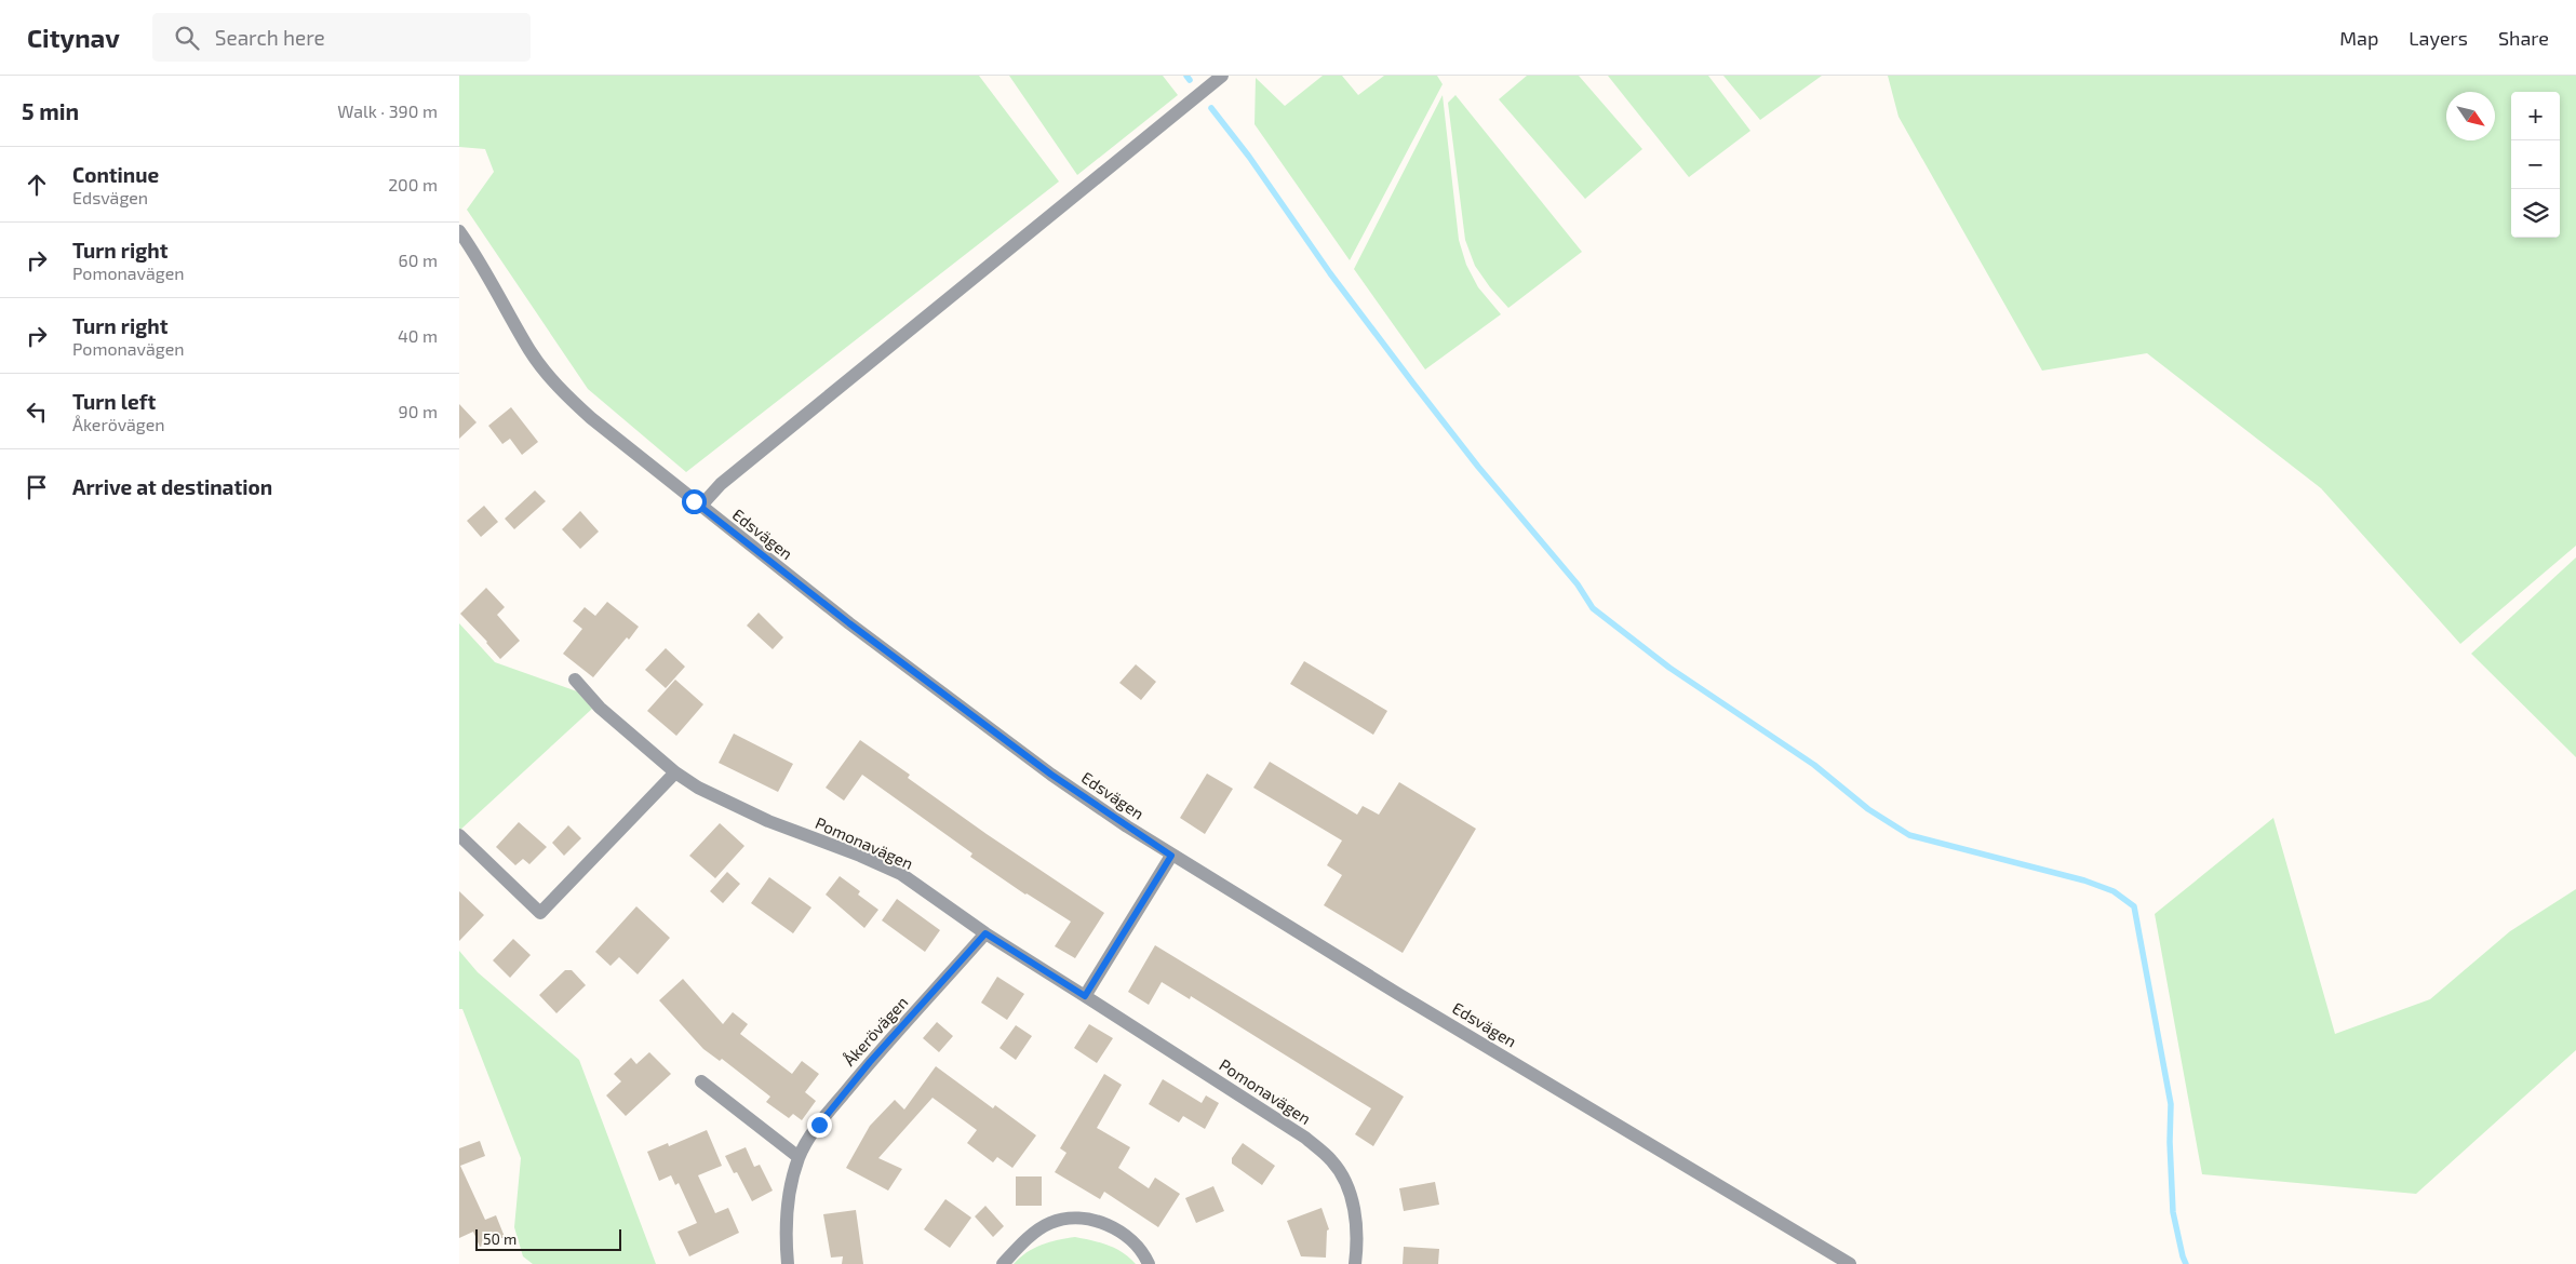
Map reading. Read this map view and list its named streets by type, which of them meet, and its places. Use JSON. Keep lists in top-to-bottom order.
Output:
{
  "streets": {
    "street": ["Edsvägen", "Pomonavägen", "Åkerövägen"]
  },
  "crossings": [
    ["Pomonavägen", "Åkerövägen"]
  ],
  "scale_bar": "50 m",
  "north": "bottom right",
  "page": {
    "header": "Citynav",
    "search": "Search here",
    "nav": ["Map", "Layers", "Share"],
    "heading": ["5 min", "Walk · 390 m"],
    "map_buttons": ["+", "−"],
    "list": [
      ["Continue", "Edsvägen", "200 m"],
      ["Turn right", "Pomonavägen", "60 m"],
      ["Turn right", "Pomonavägen", "40 m"],
      ["Turn left", "Åkerövägen", "90 m"],
      "Arrive at destination"
    ],
    "scale": "50 m"
  }
}
